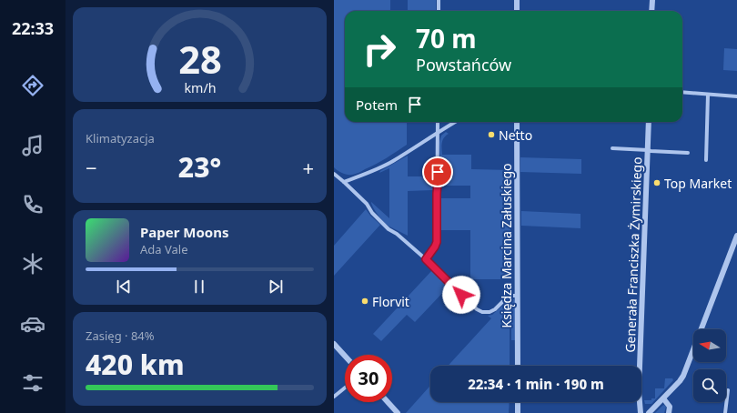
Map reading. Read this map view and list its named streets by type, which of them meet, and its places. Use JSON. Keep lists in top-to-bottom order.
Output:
{
  "streets": {
    "street": ["Księdza Marcina Załuskiego", "Generała Franciszka Żymirskiego"]
  },
  "places": ["Netto", "Top Market", "Florvit"],
  "north": "left",
  "page": {
    "tabs": "22:33",
    "turn": ["70 m", "Powstańców"],
    "then": "Potem",
    "tile": [
      "Klimatyzacja",
      ["Zasięg · 84%", "420 km"]
    ],
    "heat": ["−", "23°", "+"],
    "song": ["Paper Moons", "Ada Vale"],
    "limit": "30",
    "trip": "22:34 · 1 min · 190 m",
    "gauge": ["28", "km/h"]
  }
}
